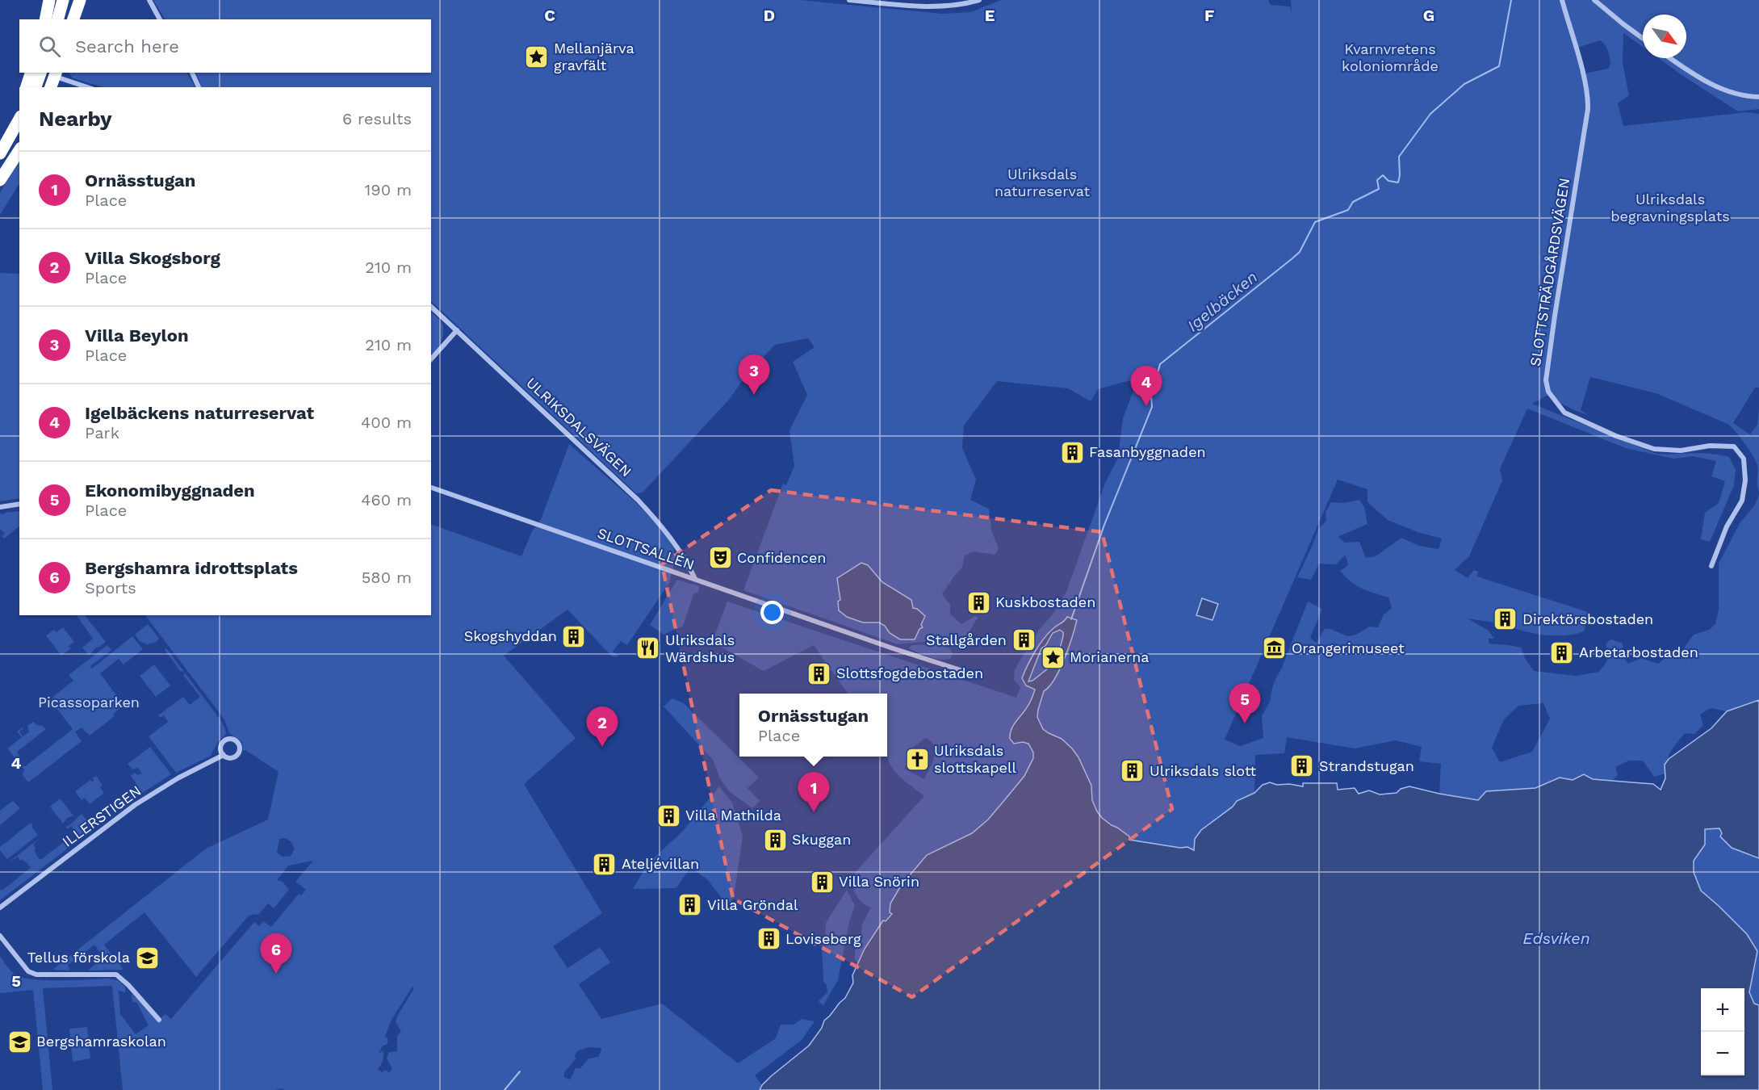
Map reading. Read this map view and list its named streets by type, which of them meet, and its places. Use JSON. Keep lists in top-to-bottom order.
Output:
{
  "streets": {
    "street": [
      "SLOTTSTRÄDGÅRDSVÄGEN",
      "ULRIKSDALSVÄGEN",
      "SLOTTSALLÉN",
      "ILLERSTIGEN"
    ]
  },
  "crossings": [
    ["ULRIKSDALSVÄGEN", "SLOTTSALLÉN"]
  ],
  "water": ["Igelbäcken", "Edsviken"],
  "parks": [
    "Kvarnvretens koloniområde",
    "Ulriksdals naturreservat",
    "Ulriksdals begravningsplats",
    "Picassoparken"
  ],
  "places": {
    "place": ["Mellanjärva gravfält", "Morianerna"],
    "building": [
      "Fasanbyggnaden",
      "Kuskbostaden",
      "Direktörsbostaden",
      "Skogshyddan",
      "Stallgården",
      "Arbetarbostaden",
      "Slottsfogdebostaden",
      "Strandstugan",
      "Ulriksdals slott",
      "Villa Mathilda",
      "Skuggan",
      "Ateljévillan",
      "Villa Snörin",
      "Villa Gröndal",
      "Loviseberg"
    ],
    "theatre": ["Confidencen"],
    "restaurant": ["Ulriksdals Wärdshus"],
    "museum": ["Orangerimuseet"],
    "church": ["Ulriksdals slottskapell"],
    "school or university": ["Tellus förskola", "Bergshamraskolan"]
  },
  "north": "bottom right",
  "page": {
    "search": "Search here",
    "heading": ["Nearby", "6 results"],
    "list": [
      {
        "mark": "1",
        "name": "Ornässtugan",
        "note": "Place",
        "value": "190 m"
      },
      {
        "mark": "2",
        "name": "Villa Skogsborg",
        "note": "Place",
        "value": "210 m"
      },
      {
        "mark": "3",
        "name": "Villa Beylon",
        "note": "Place",
        "value": "210 m"
      },
      {
        "mark": "4",
        "name": "Igelbäckens naturreservat",
        "note": "Park",
        "value": "400 m"
      },
      {
        "mark": "5",
        "name": "Ekonomibyggnaden",
        "note": "Place",
        "value": "460 m"
      },
      {
        "mark": "6",
        "name": "Bergshamra idrottsplats",
        "note": "Sports",
        "value": "580 m"
      }
    ],
    "pins": [
      "3",
      "4",
      "5",
      "2",
      "1",
      "6"
    ],
    "popup": ["Ornässtugan", "Place"],
    "map_buttons": ["+", "−"]
  },
  "grid": {
    "columns": [
      "C",
      "D",
      "E",
      "F",
      "G"
    ],
    "rows": ["4", "5"]
  }
}
